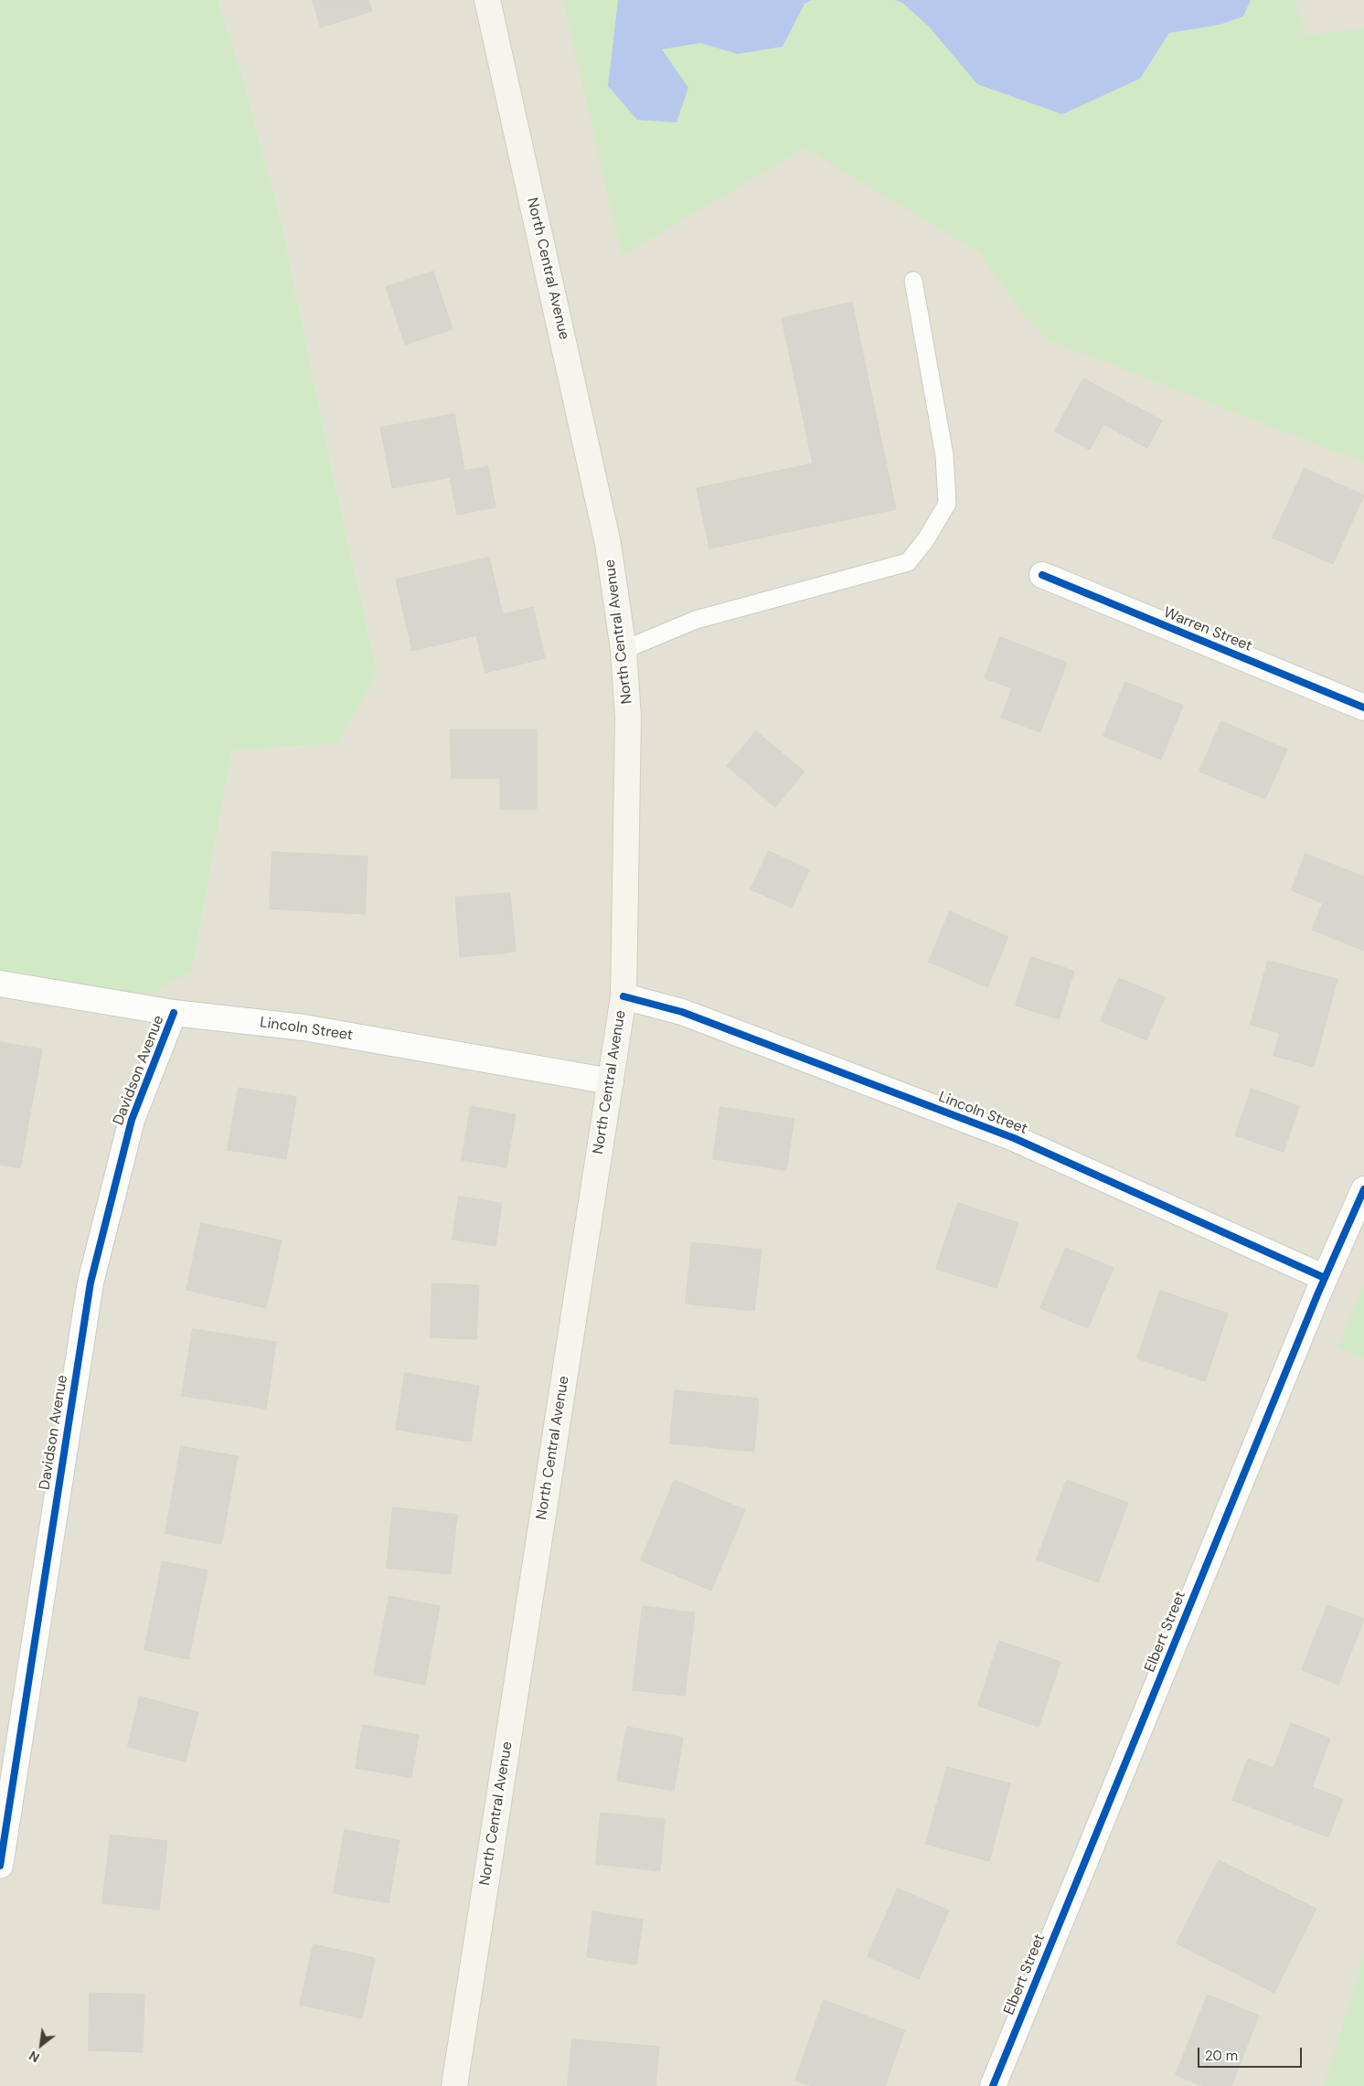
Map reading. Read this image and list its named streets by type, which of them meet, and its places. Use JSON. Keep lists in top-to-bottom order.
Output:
{
  "streets": {
    "main road": ["North Central Avenue"],
    "street": [
      "Warren Street",
      "Lincoln Street",
      "Davidson Avenue",
      "Elbert Street"
    ]
  },
  "crossings": [
    ["North Central Avenue", "Lincoln Street"],
    ["Lincoln Street", "Davidson Avenue"],
    ["Lincoln Street", "Elbert Street"]
  ],
  "scale_bar": "20 m",
  "north": "bottom left"
}
